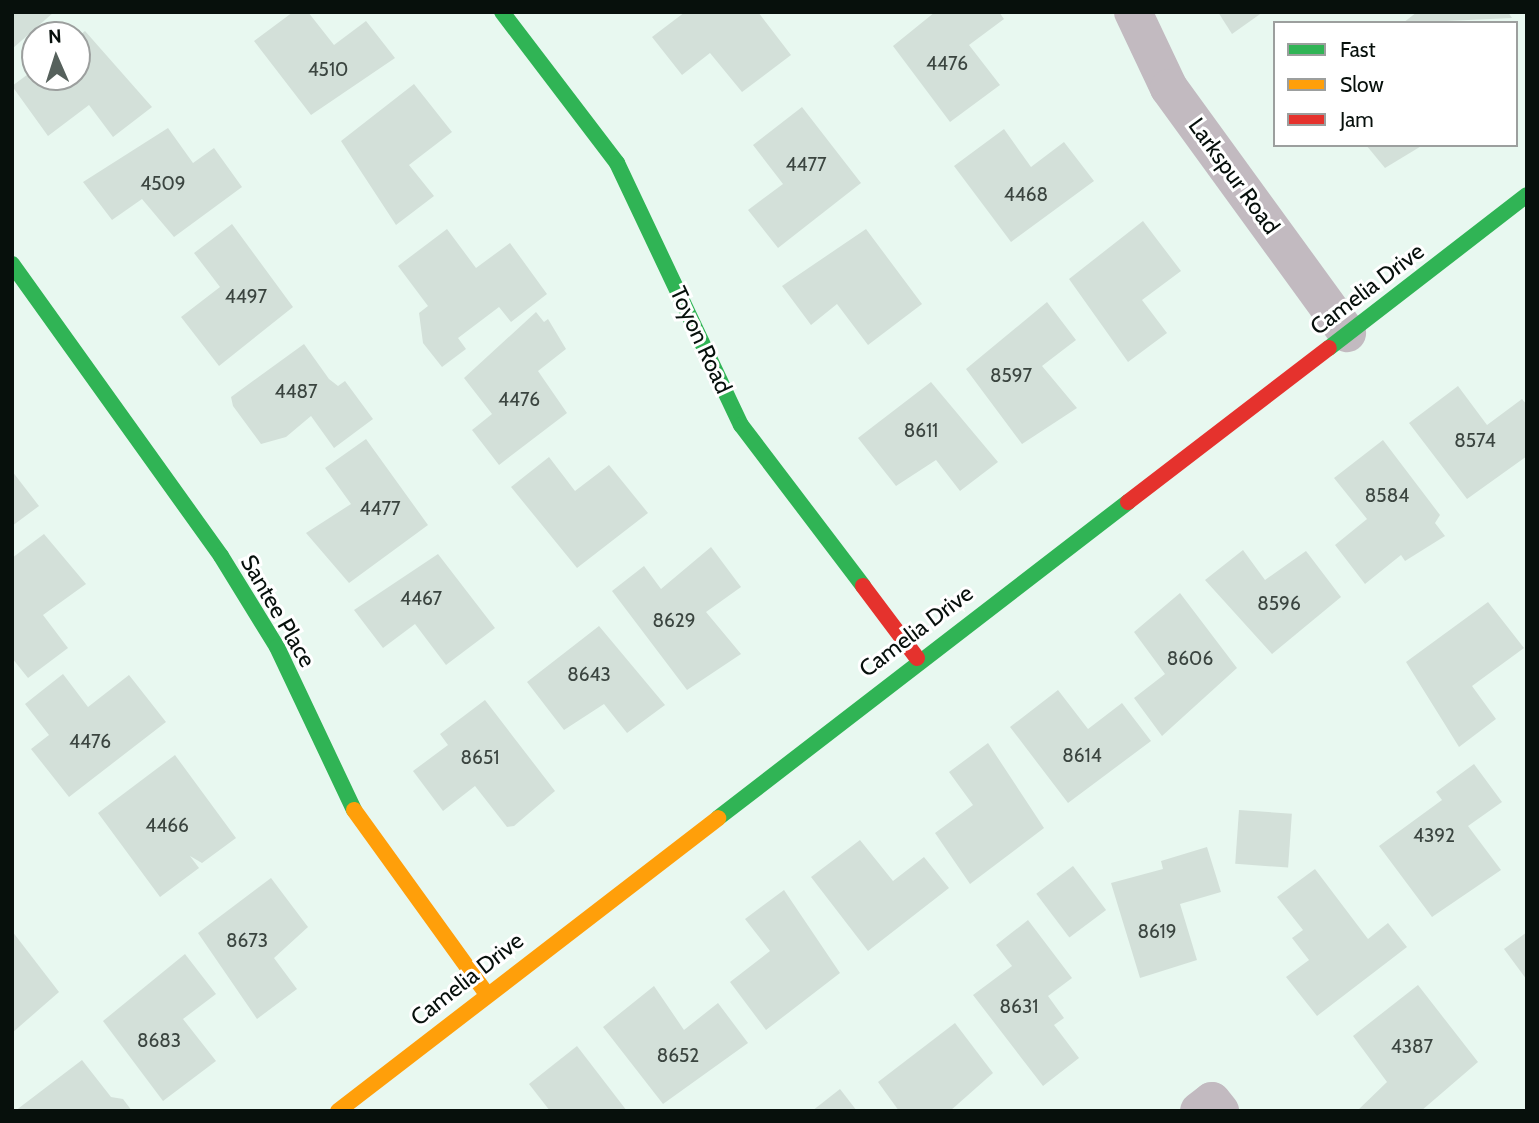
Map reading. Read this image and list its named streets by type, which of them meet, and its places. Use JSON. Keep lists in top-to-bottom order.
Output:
{
  "streets": {
    "street": [
      "Larkspur Road",
      "Camelia Drive",
      "Toyon Road",
      "Santee Place"
    ]
  },
  "crossings": [
    ["Larkspur Road", "Camelia Drive"],
    ["Camelia Drive", "Toyon Road"],
    ["Camelia Drive", "Santee Place"]
  ],
  "house_numbers": [
    "4476",
    "4510",
    "4477",
    "4509",
    "4468",
    "4497",
    "8597",
    "4487",
    "4476",
    "8611",
    "8574",
    "8584",
    "4477",
    "4467",
    "8596",
    "8629",
    "8606",
    "8643",
    "4476",
    "8614",
    "8651",
    "4466",
    "4392",
    "8619",
    "8673",
    "8631",
    "8683",
    "4387",
    "8652"
  ],
  "legend": ["Fast", "Slow", "Jam"],
  "north": "top"
}
